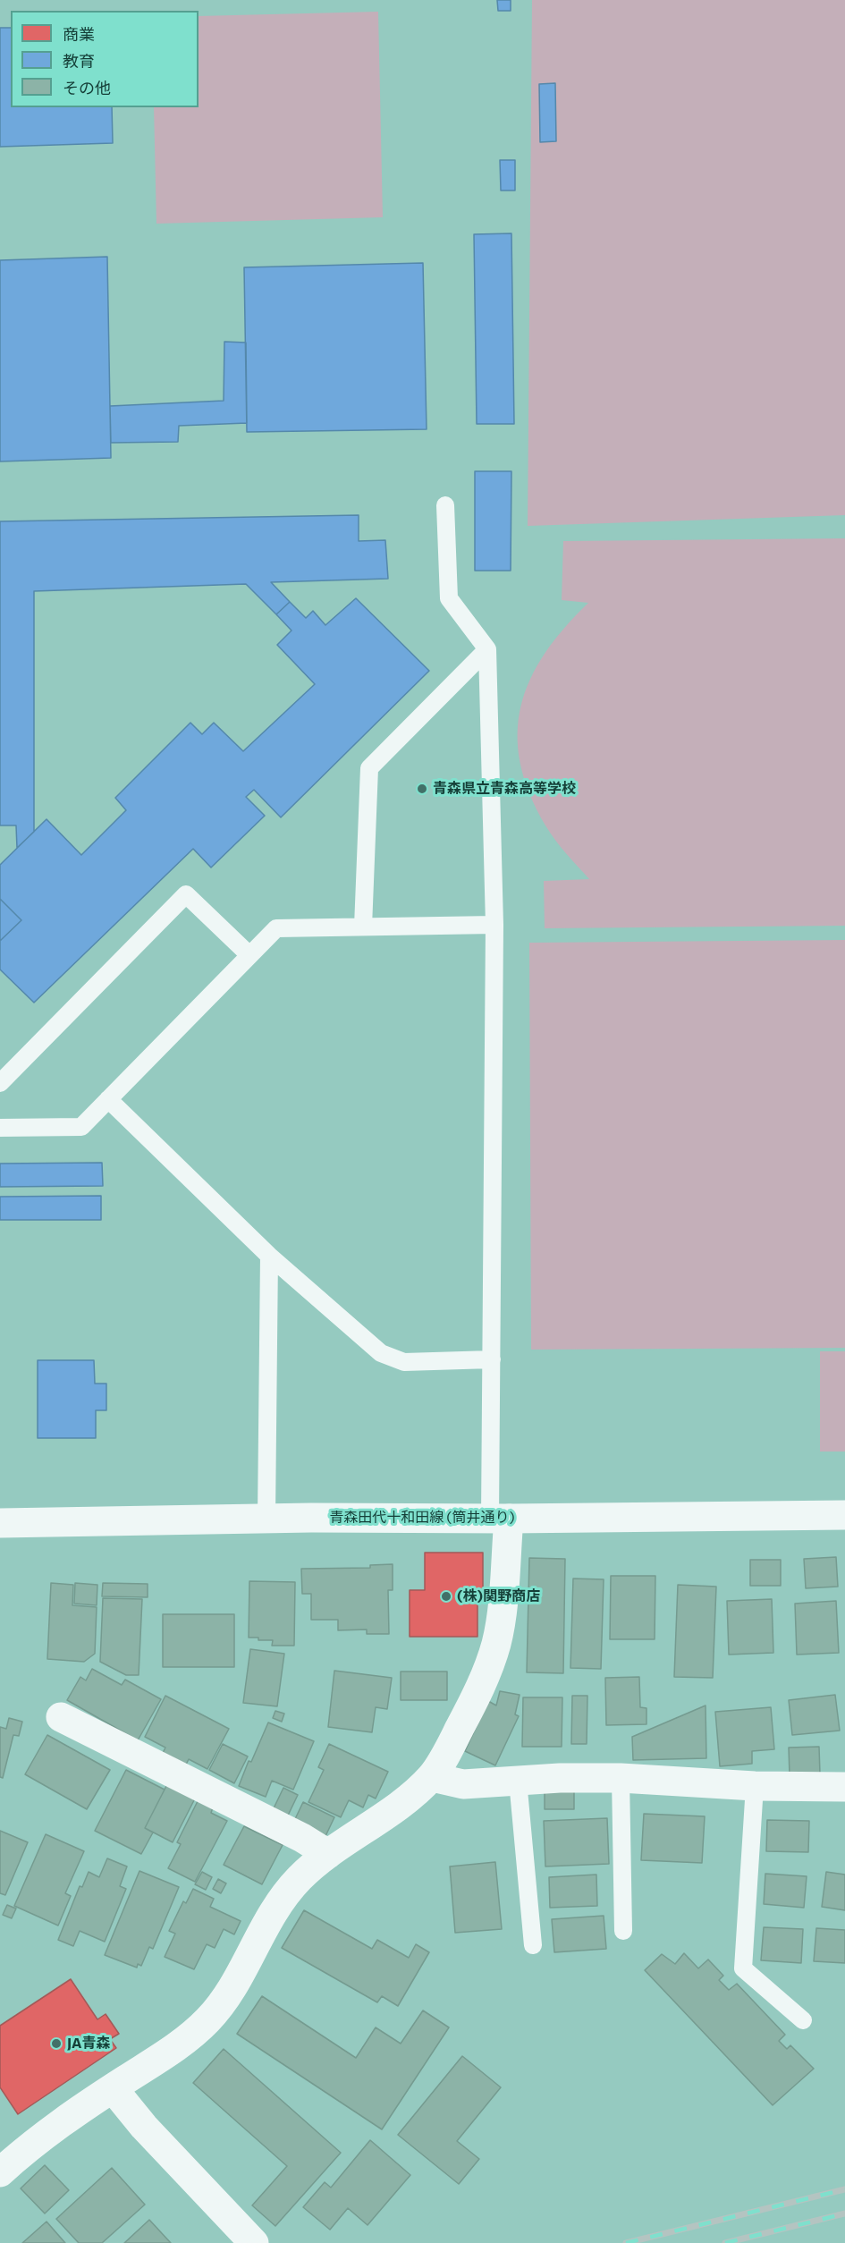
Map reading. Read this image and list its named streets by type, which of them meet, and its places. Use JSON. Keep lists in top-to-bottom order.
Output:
{
  "streets": {
    "street": ["青森田代十和田線 (筒井通り)"]
  },
  "places": ["青森県立青森高等学校", "(株)関野商店", "JA青森"],
  "legend": ["商業", "教育", "その他"]
}
